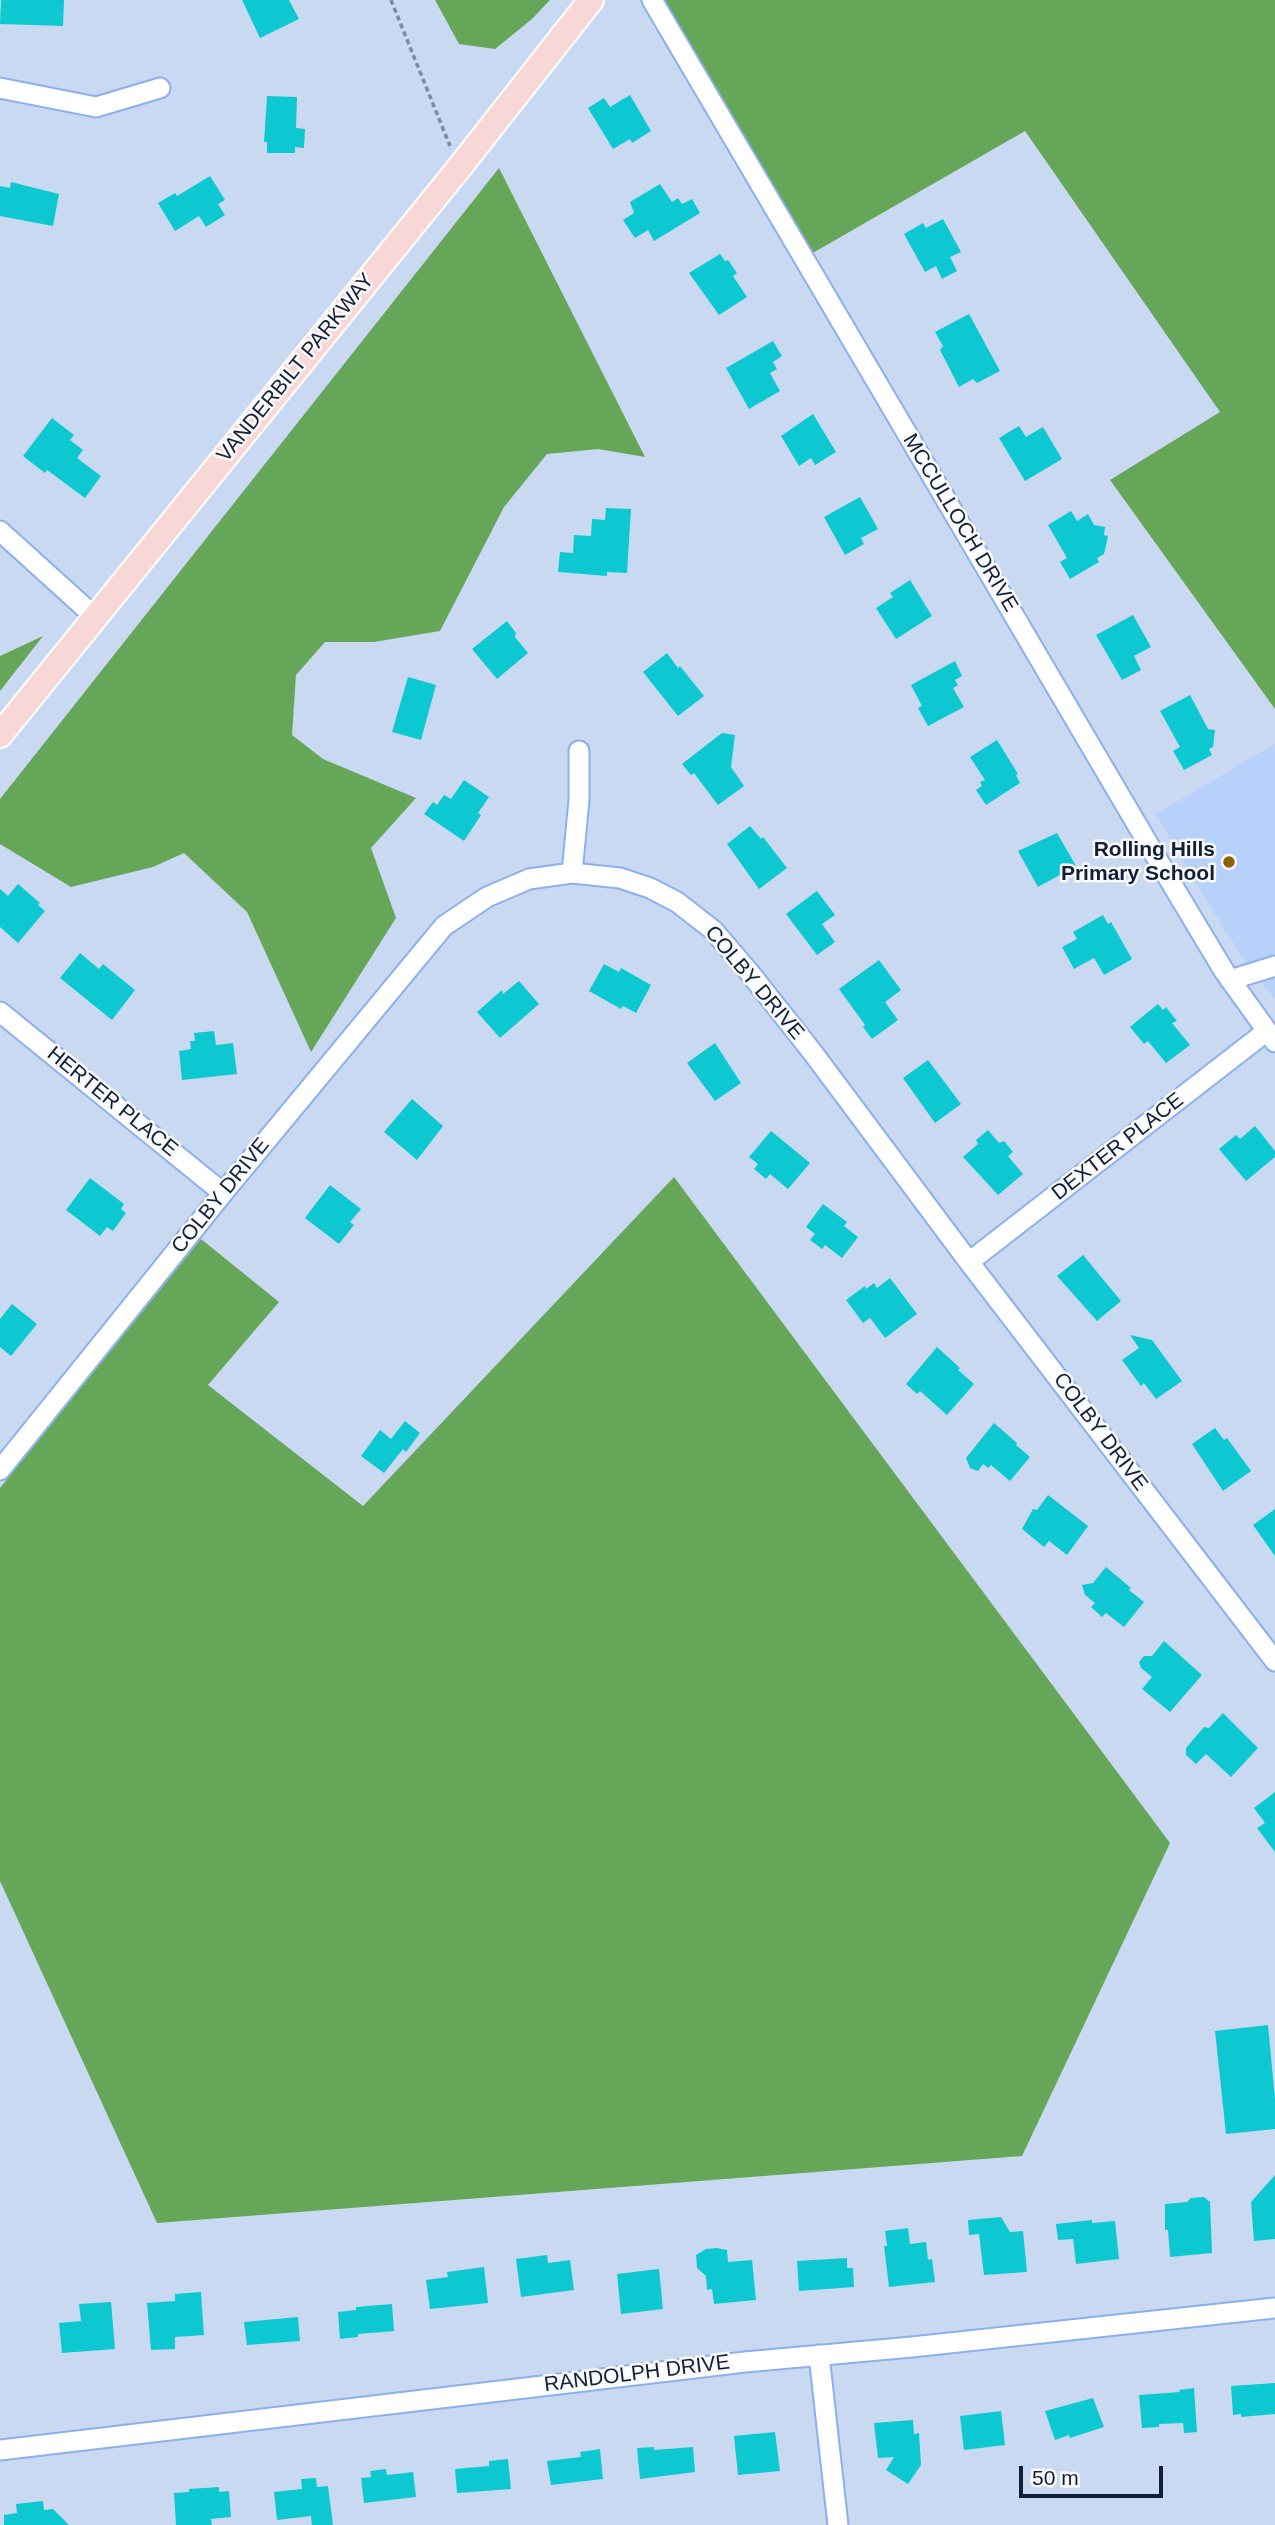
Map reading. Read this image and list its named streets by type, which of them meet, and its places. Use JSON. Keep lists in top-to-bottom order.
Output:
{
  "streets": {
    "main road": ["VANDERBILT PARKWAY"],
    "street": [
      "MCCULLOCH DRIVE",
      "COLBY DRIVE",
      "HERTER PLACE",
      "DEXTER PLACE",
      "RANDOLPH DRIVE"
    ]
  },
  "crossings": [
    ["MCCULLOCH DRIVE", "DEXTER PLACE"],
    ["COLBY DRIVE", "HERTER PLACE"],
    ["COLBY DRIVE", "DEXTER PLACE"]
  ],
  "places": ["Rolling Hills Primary School"],
  "scale_bar": "50 m"
}
